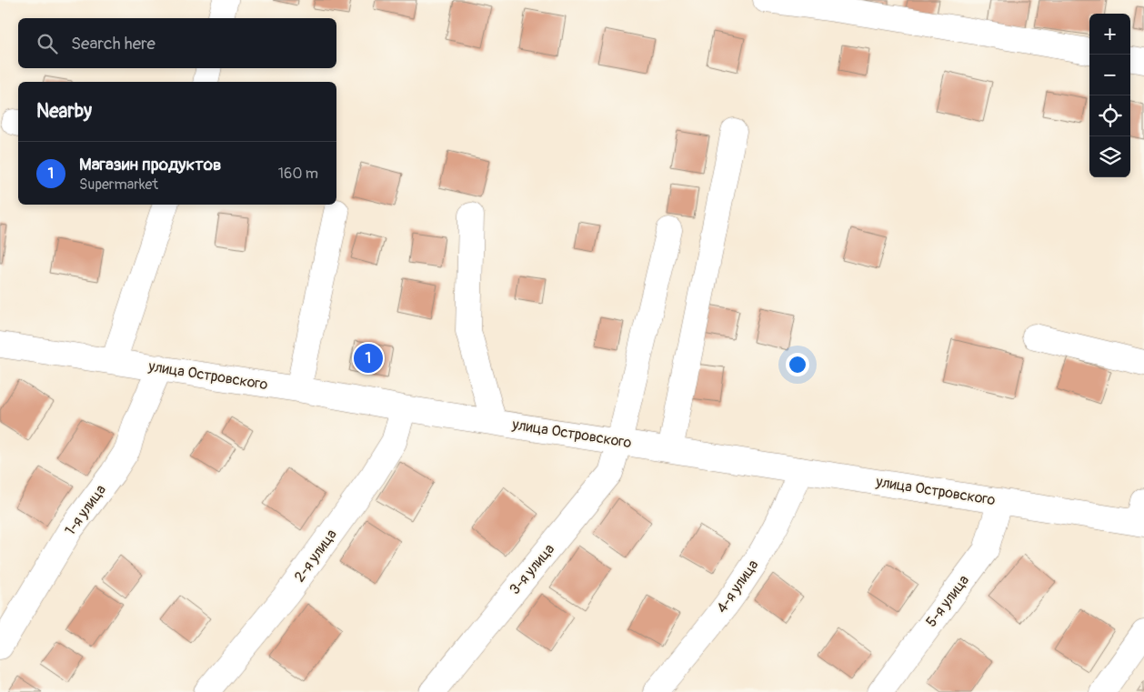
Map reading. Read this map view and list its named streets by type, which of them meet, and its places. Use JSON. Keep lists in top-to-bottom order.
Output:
{
  "streets": {
    "street": [
      "улица Островского",
      "1-я улица",
      "2-я улица",
      "3-я улица",
      "4-я улица",
      "5-я улица"
    ]
  },
  "crossings": [
    ["улица Островского", "1-я улица"],
    ["улица Островского", "2-я улица"],
    ["улица Островского", "3-я улица"],
    ["улица Островского", "4-я улица"],
    ["улица Островского", "5-я улица"]
  ],
  "page": {
    "map_buttons": ["+", "−"],
    "search": "Search here",
    "heading": "Nearby",
    "list": [
      {
        "mark": "1",
        "name": "Магазин продуктов",
        "note": "Supermarket",
        "value": "160 m"
      }
    ],
    "pins": "1"
  }
}
